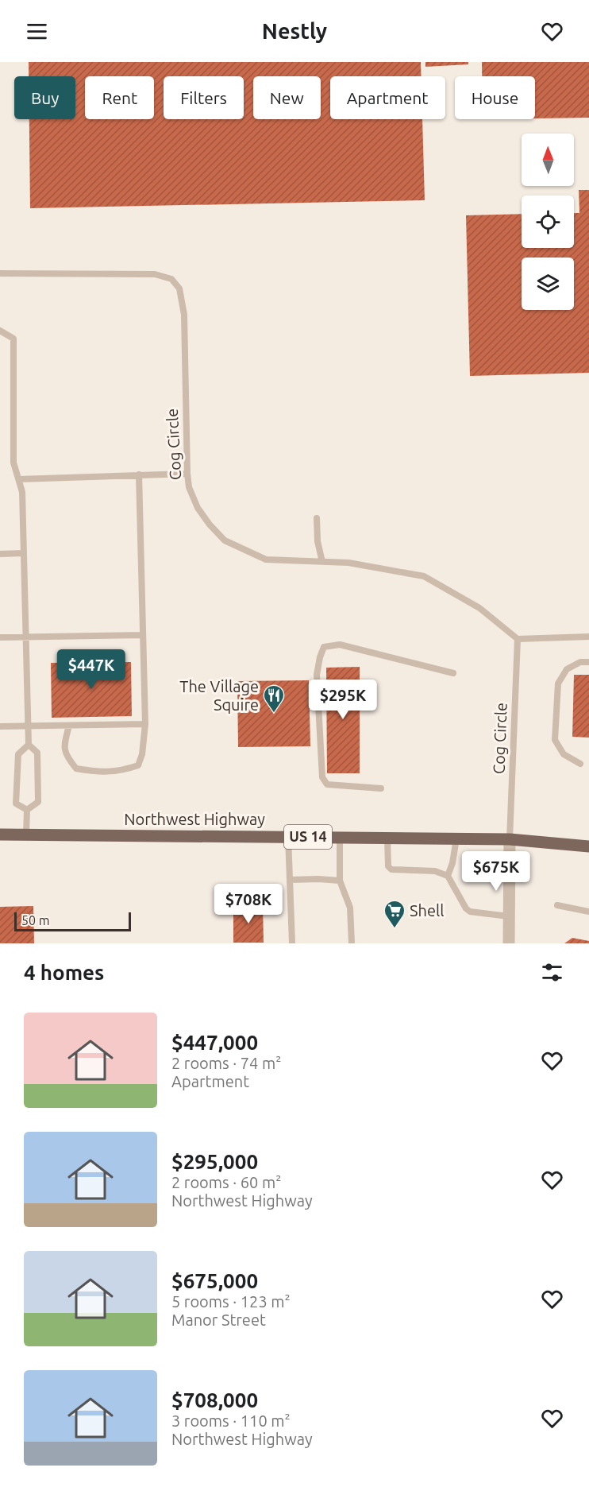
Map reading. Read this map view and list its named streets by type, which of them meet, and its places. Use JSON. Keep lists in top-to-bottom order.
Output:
{
  "streets": {
    "main road": ["Northwest Highway", "US 14"],
    "lane": ["Cog Circle"]
  },
  "crossings": [
    ["Cog Circle", "Northwest Highway"]
  ],
  "places": {
    "restaurant": ["The Village Squire"],
    "supermarket": ["Shell"]
  },
  "scale_bar": "50 m",
  "north": "top",
  "page": {
    "header": "Nestly",
    "chip": [
      "Buy",
      "Rent",
      "Filters",
      "New",
      "Apartment",
      "House"
    ],
    "price": [
      "$447K",
      "$295K",
      "$675K",
      "$708K"
    ],
    "scale": "50 m",
    "heading": "4 homes",
    "list": [
      {
        "name": "$447,000",
        "note": "2 rooms · 74 m² · Apartment"
      },
      {
        "name": "$295,000",
        "note": "2 rooms · 60 m² · Northwest Highway"
      },
      {
        "name": "$675,000",
        "note": "5 rooms · 123 m² · Manor Street"
      },
      {
        "name": "$708,000",
        "note": "3 rooms · 110 m² · Northwest Highway"
      }
    ]
  }
}
